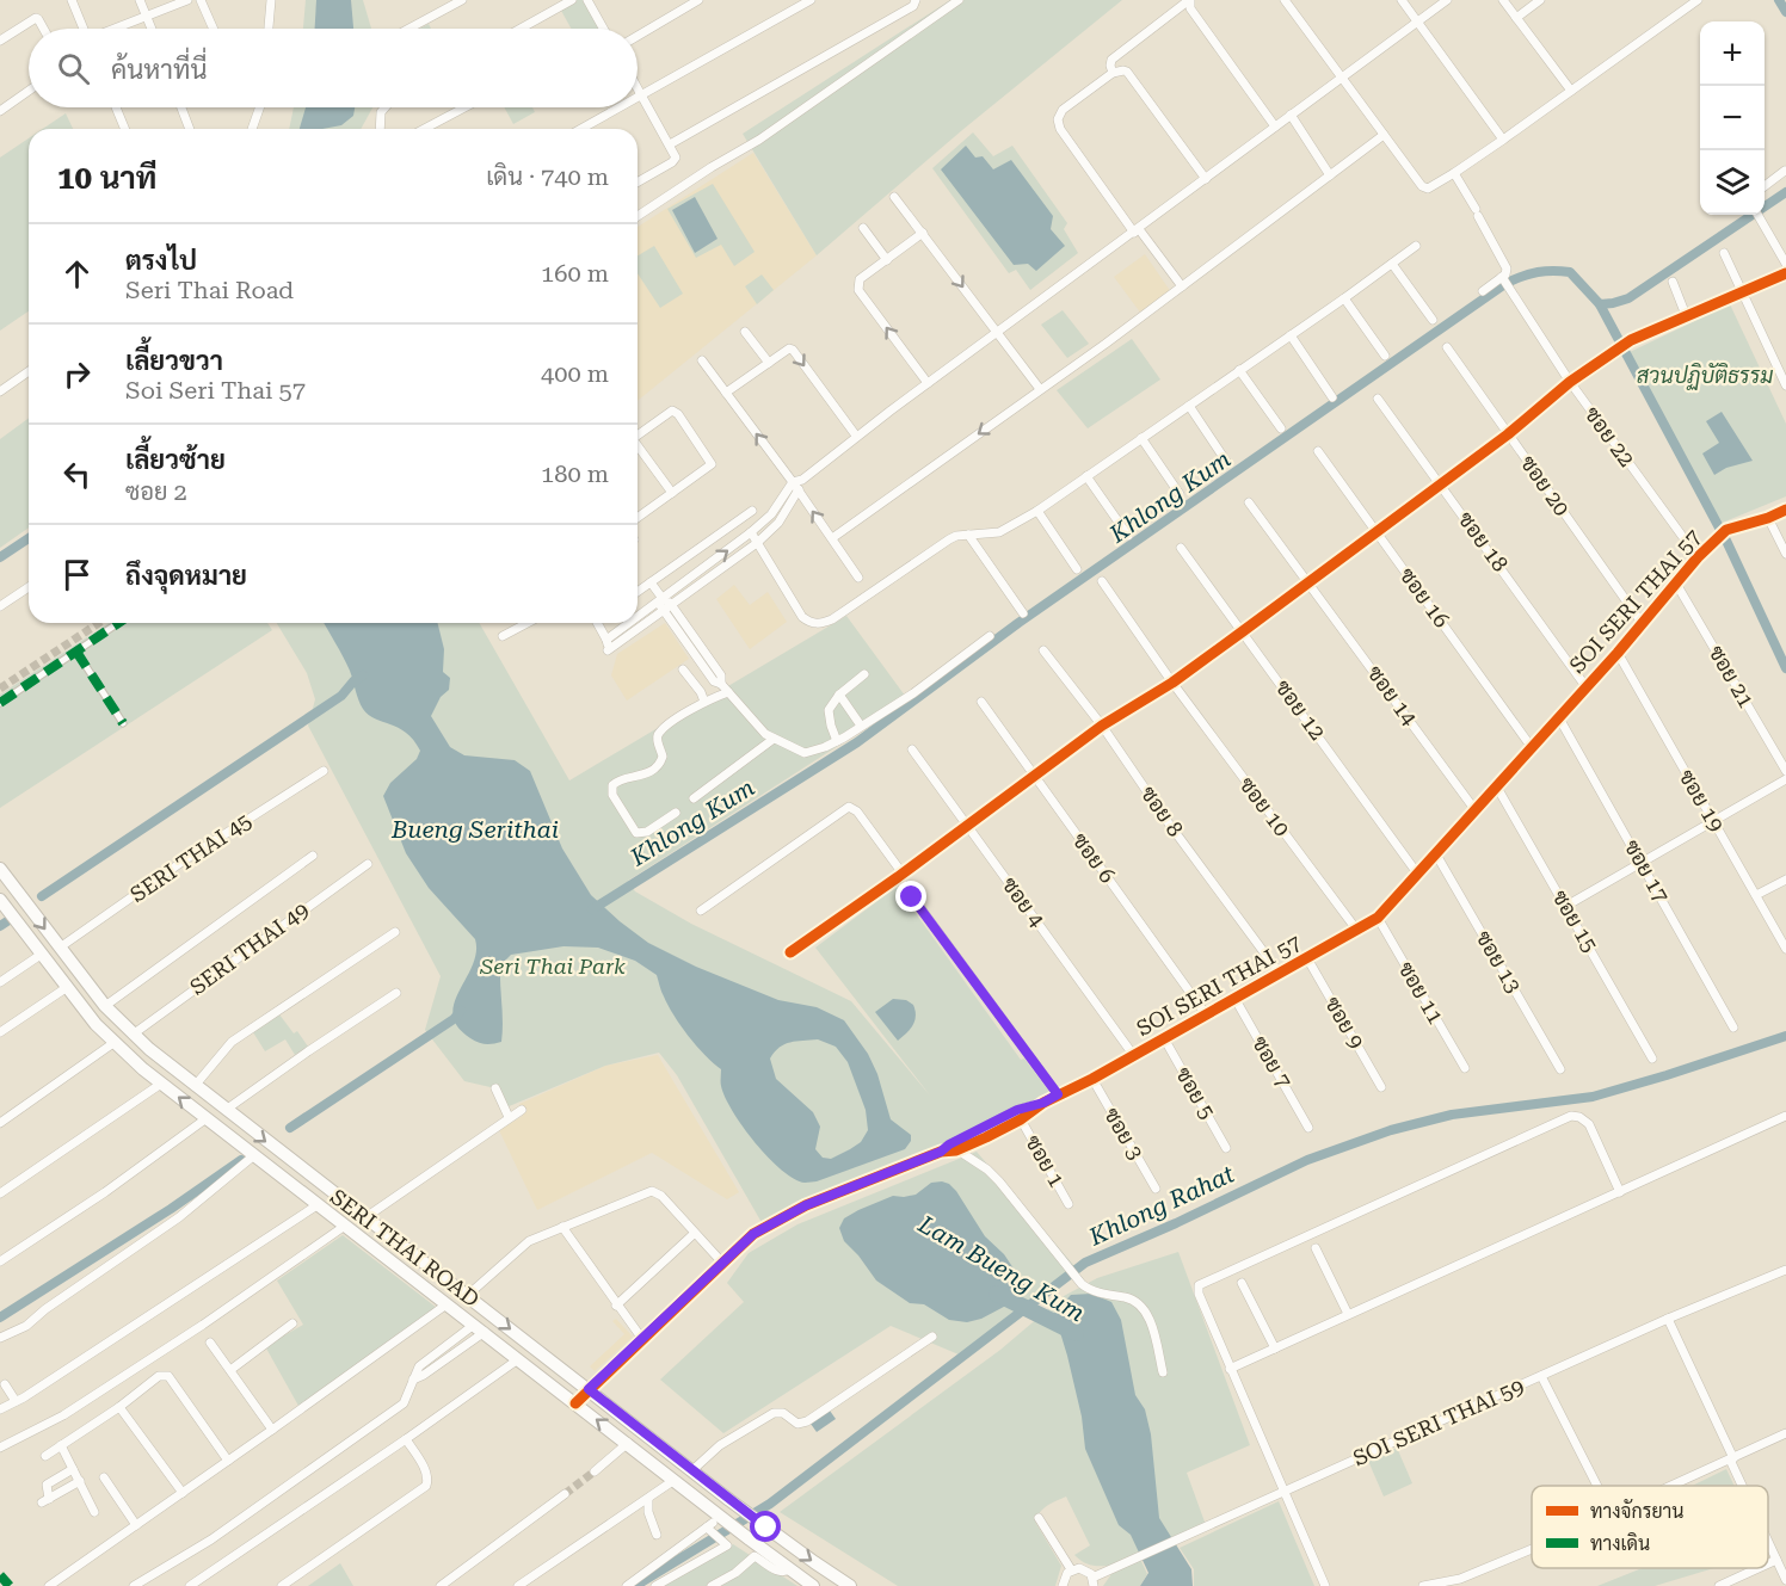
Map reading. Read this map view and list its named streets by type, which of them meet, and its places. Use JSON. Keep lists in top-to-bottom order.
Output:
{
  "streets": {
    "main road": ["SERI THAI ROAD"],
    "street": [
      "ซอย 22",
      "ซอย 20",
      "ซอย 18",
      "ซอย 16",
      "SOI SERI THAI 57",
      "ซอย 21",
      "ซอย 14",
      "ซอย 12",
      "ซอย 19",
      "ซอย 10",
      "ซอย 8",
      "SERI THAI 45",
      "ซอย 6",
      "ซอย 17",
      "ซอย 4",
      "ซอย 15",
      "SERI THAI 49",
      "ซอย 13",
      "ซอย 11",
      "ซอย 9",
      "ซอย 7",
      "ซอย 5",
      "ซอย 3",
      "ซอย 1",
      "SOI SERI THAI 59"
    ]
  },
  "crossings": [
    ["ซอย 22", "SOI SERI THAI 57"],
    ["ซอย 20", "SOI SERI THAI 57"],
    ["ซอย 18", "SOI SERI THAI 57"],
    ["ซอย 16", "SOI SERI THAI 57"],
    ["SOI SERI THAI 57", "ซอย 21"],
    ["SOI SERI THAI 57", "ซอย 14"],
    ["SOI SERI THAI 57", "ซอย 12"],
    ["SOI SERI THAI 57", "ซอย 19"],
    ["SOI SERI THAI 57", "ซอย 10"],
    ["SOI SERI THAI 57", "ซอย 8"],
    ["SOI SERI THAI 57", "ซอย 6"],
    ["SOI SERI THAI 57", "ซอย 17"],
    ["SOI SERI THAI 57", "ซอย 4"],
    ["SOI SERI THAI 57", "ซอย 15"],
    ["SOI SERI THAI 57", "ซอย 13"],
    ["SOI SERI THAI 57", "ซอย 11"],
    ["SOI SERI THAI 57", "ซอย 9"],
    ["SOI SERI THAI 57", "ซอย 7"],
    ["SOI SERI THAI 57", "ซอย 5"],
    ["SOI SERI THAI 57", "ซอย 3"],
    ["SOI SERI THAI 57", "ซอย 1"],
    ["SOI SERI THAI 57", "SERI THAI ROAD"],
    ["SERI THAI 45", "SERI THAI ROAD"],
    ["SERI THAI 49", "SERI THAI ROAD"]
  ],
  "water": [
    "Khlong Kum",
    "Bueng Serithai",
    "Khlong Rahat",
    "Lam Bueng Kum"
  ],
  "parks": ["สวนปฏิบัติธรรม", "Seri Thai Park"],
  "legend": ["ทางจักรยาน", "ทางเดิน"],
  "page": {
    "map_buttons": ["+", "−"],
    "search": "ค้นหาที่นี่",
    "heading": ["10 นาที", "เดิน · 740 m"],
    "list": [
      ["ตรงไป", "Seri Thai Road", "160 m"],
      ["เลี้ยวขวา", "Soi Seri Thai 57", "400 m"],
      ["เลี้ยวซ้าย", "ซอย 2", "180 m"],
      "ถึงจุดหมาย"
    ]
  }
}
